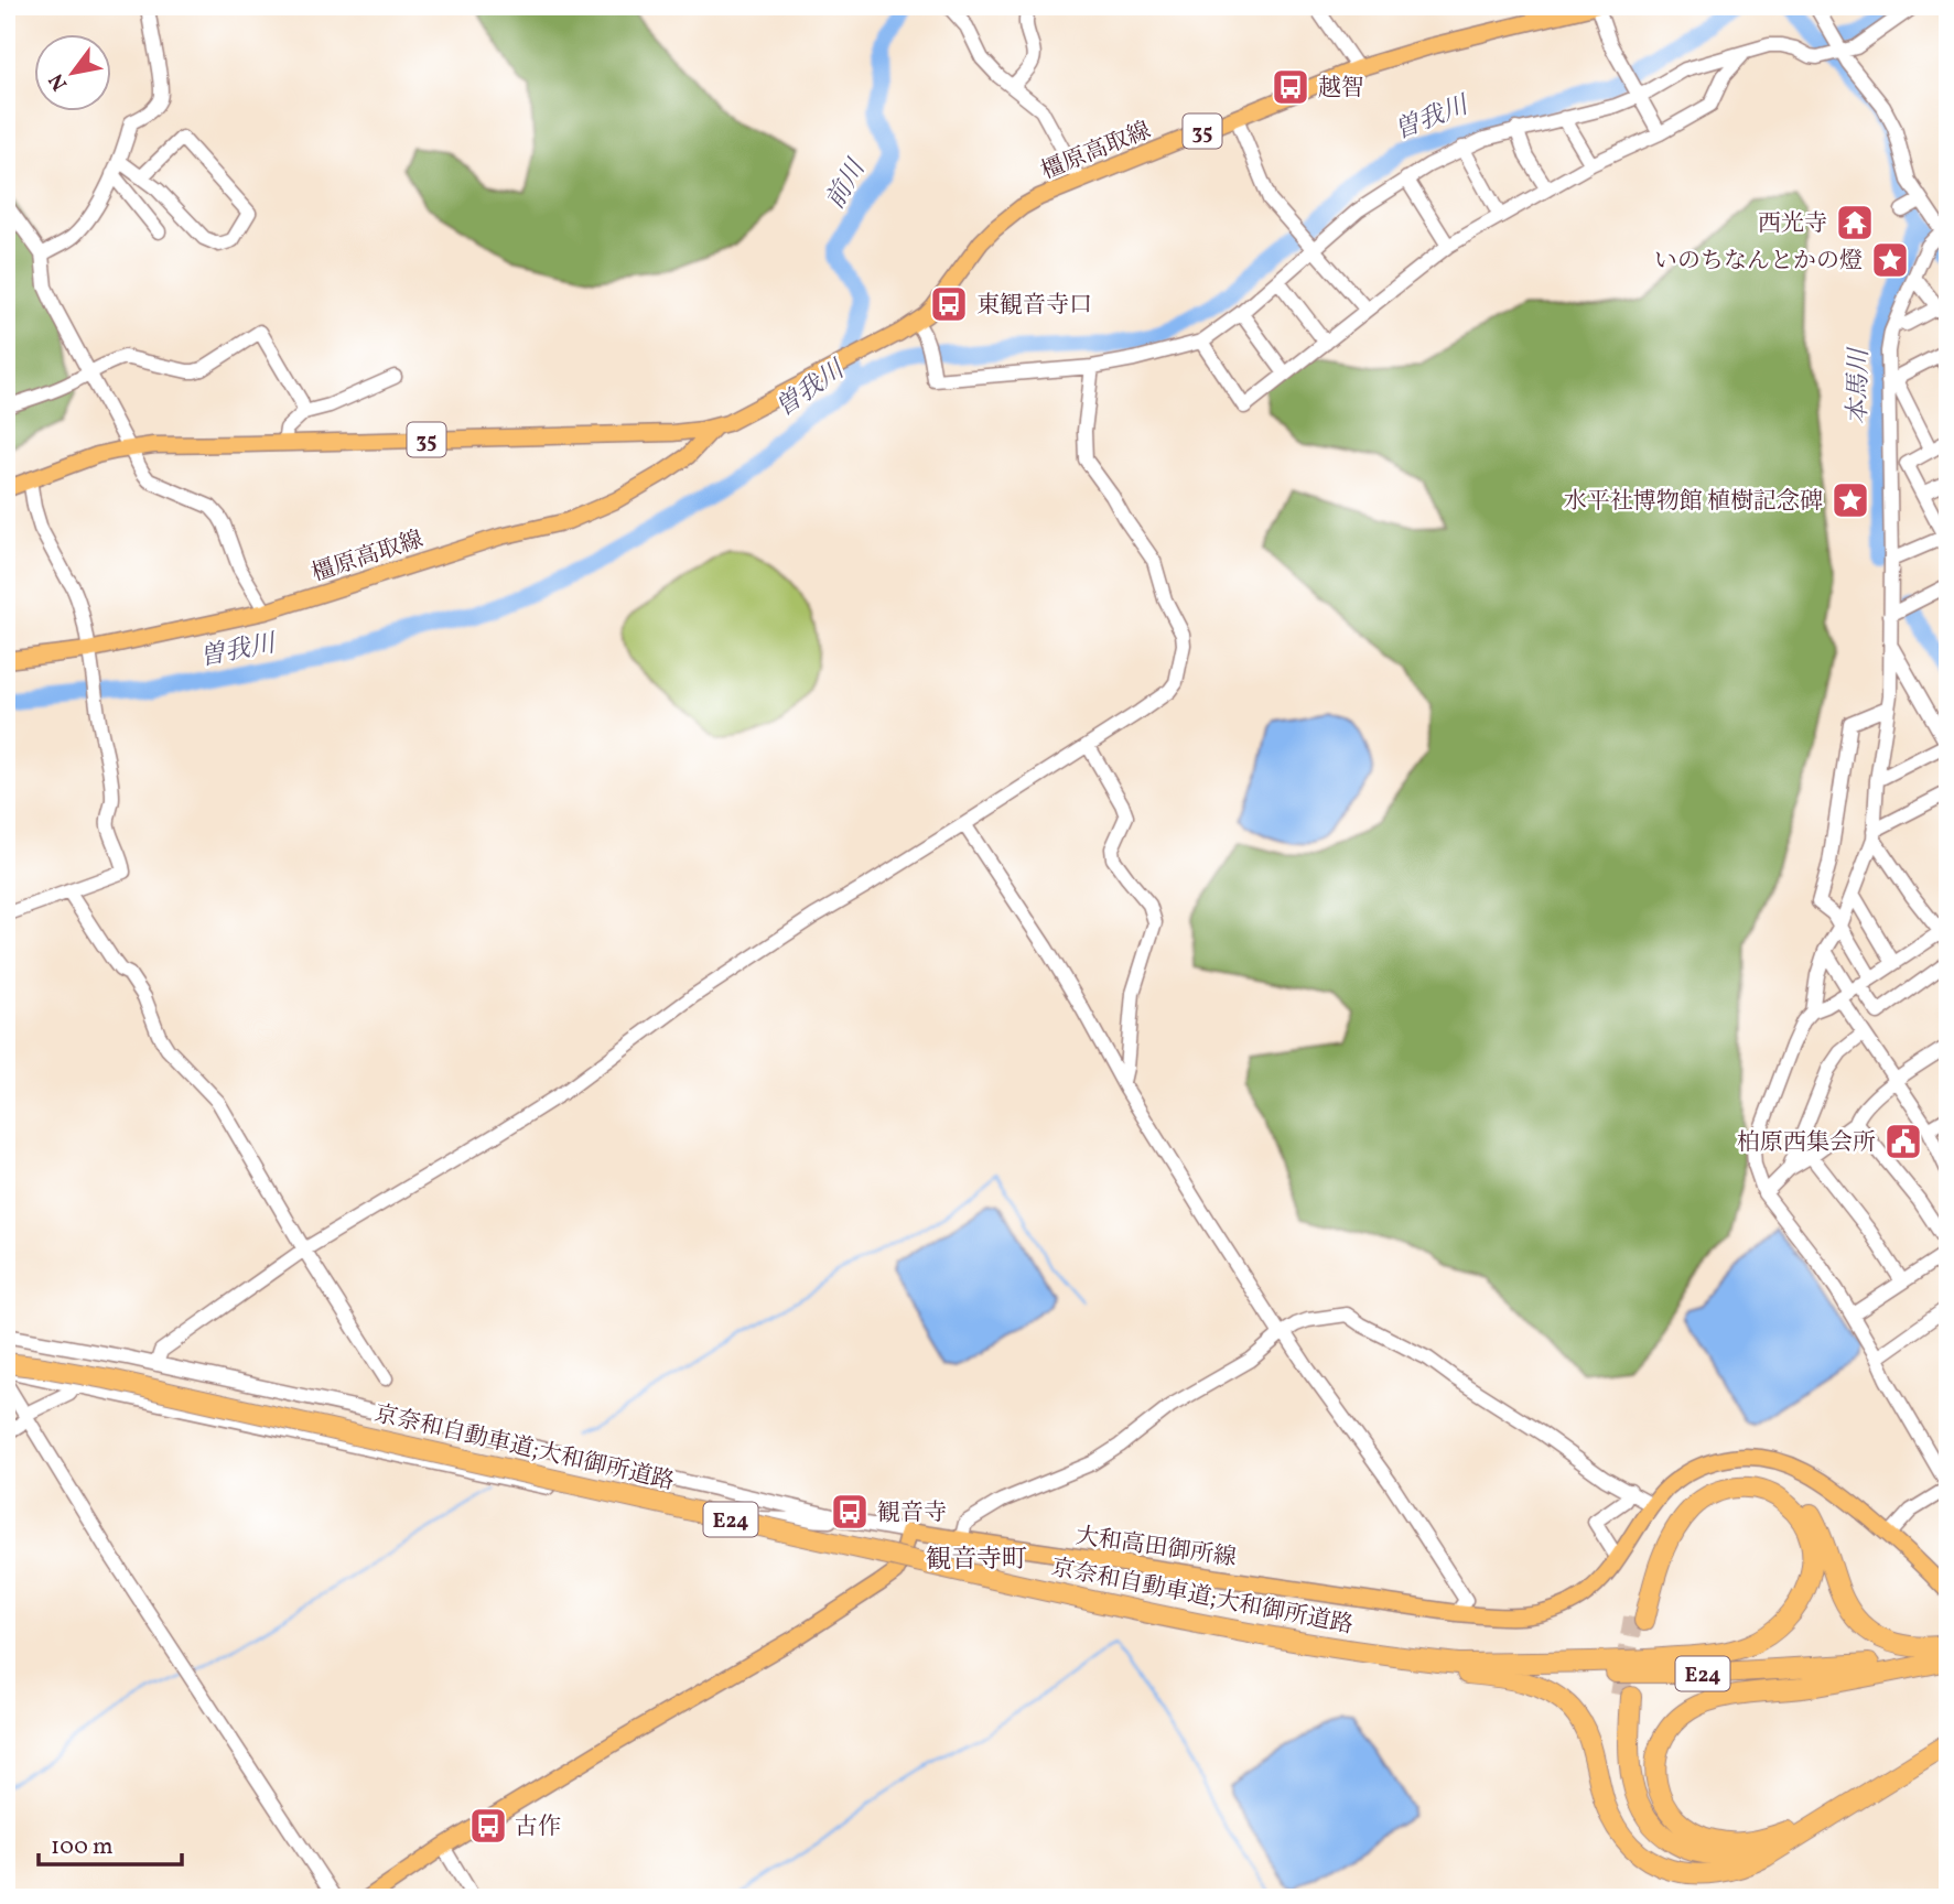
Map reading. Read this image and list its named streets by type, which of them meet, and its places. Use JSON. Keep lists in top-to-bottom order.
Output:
{
  "streets": {
    "highway": ["京奈和自動車道;大和御所道路", "E24"],
    "main road": ["35", "橿原高取線", "大和高田御所線"]
  },
  "districts": ["観音寺町"],
  "water": ["曽我川", "前川", "本馬川"],
  "places": {
    "bus stop": [
      "越智",
      "東観音寺口",
      "観音寺",
      "古作"
    ],
    "temple": ["西光寺"],
    "place": ["いのちなんとかの燈", "水平社博物館 植樹記念碑"],
    "public building": ["柏原西集会所"]
  },
  "scale_bar": "100 m",
  "north": "bottom left"
}
